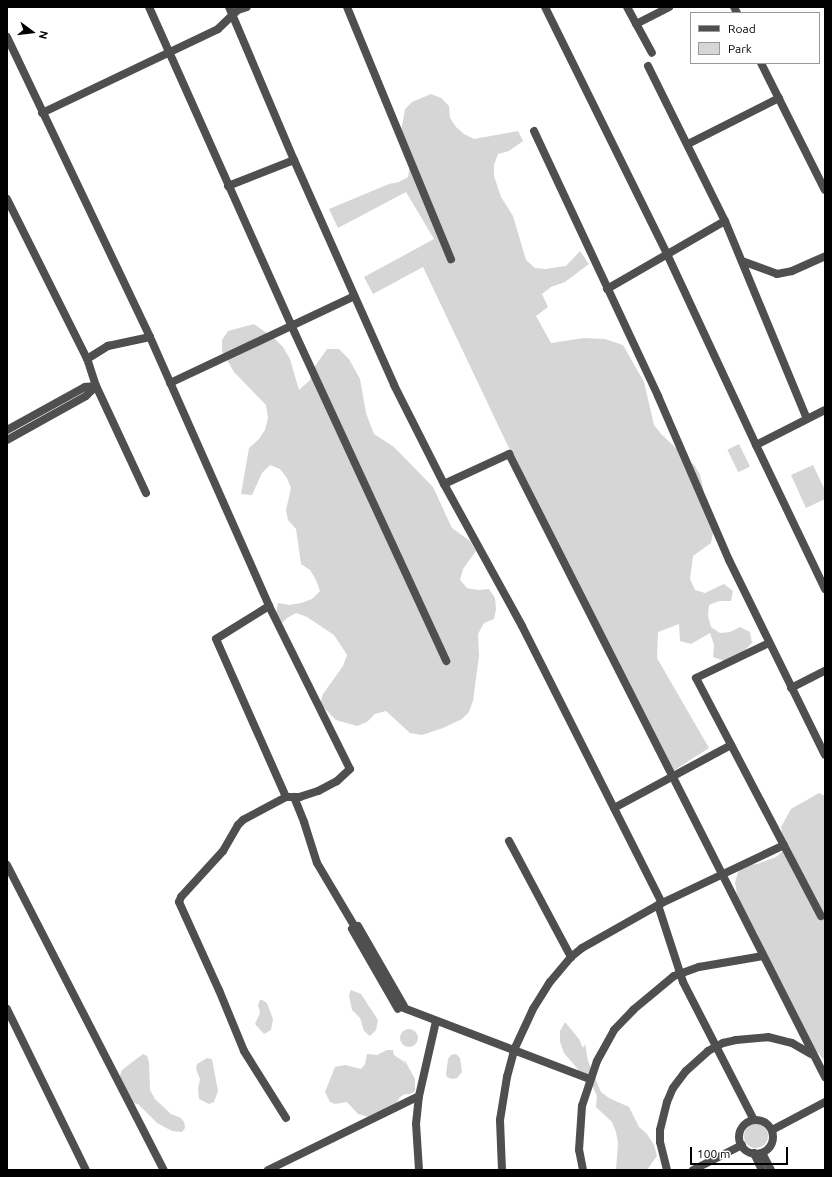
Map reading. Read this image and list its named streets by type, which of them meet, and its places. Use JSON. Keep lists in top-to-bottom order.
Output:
{
  "legend": ["Road", "Park"],
  "scale_bar": "100 m",
  "north": "right"
}
